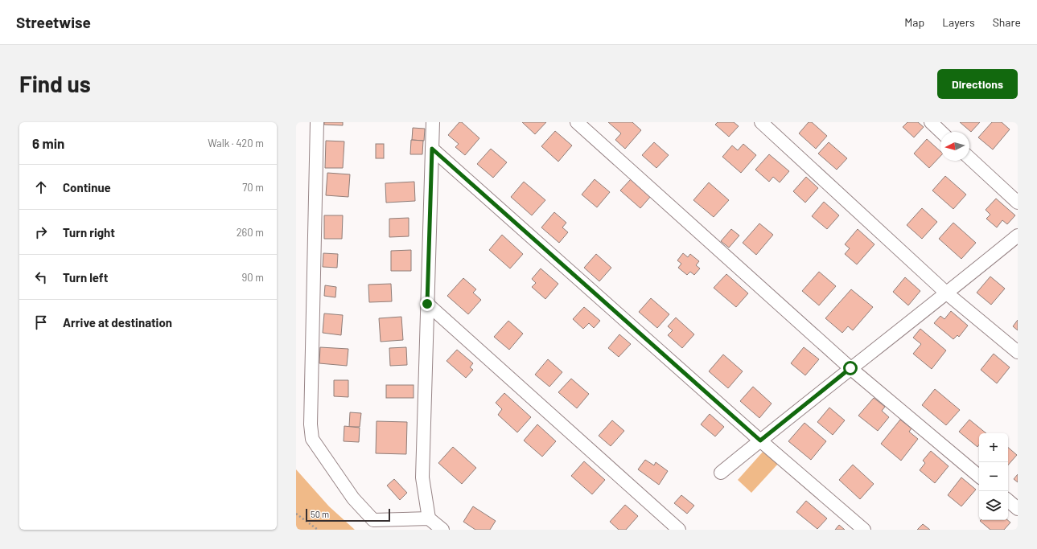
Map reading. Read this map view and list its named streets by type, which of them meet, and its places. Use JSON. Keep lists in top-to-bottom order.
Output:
{
  "scale_bar": "50 m",
  "north": "left",
  "page": {
    "header": "Streetwise",
    "nav": ["Map", "Layers", "Share"],
    "buttons": "Directions",
    "title": "Find us",
    "heading": ["6 min", "Walk · 420 m"],
    "list": [
      ["Continue", "70 m"],
      ["Turn right", "260 m"],
      ["Turn left", "90 m"],
      "Arrive at destination"
    ],
    "map_buttons": ["+", "−"],
    "scale": "50 m"
  }
}
